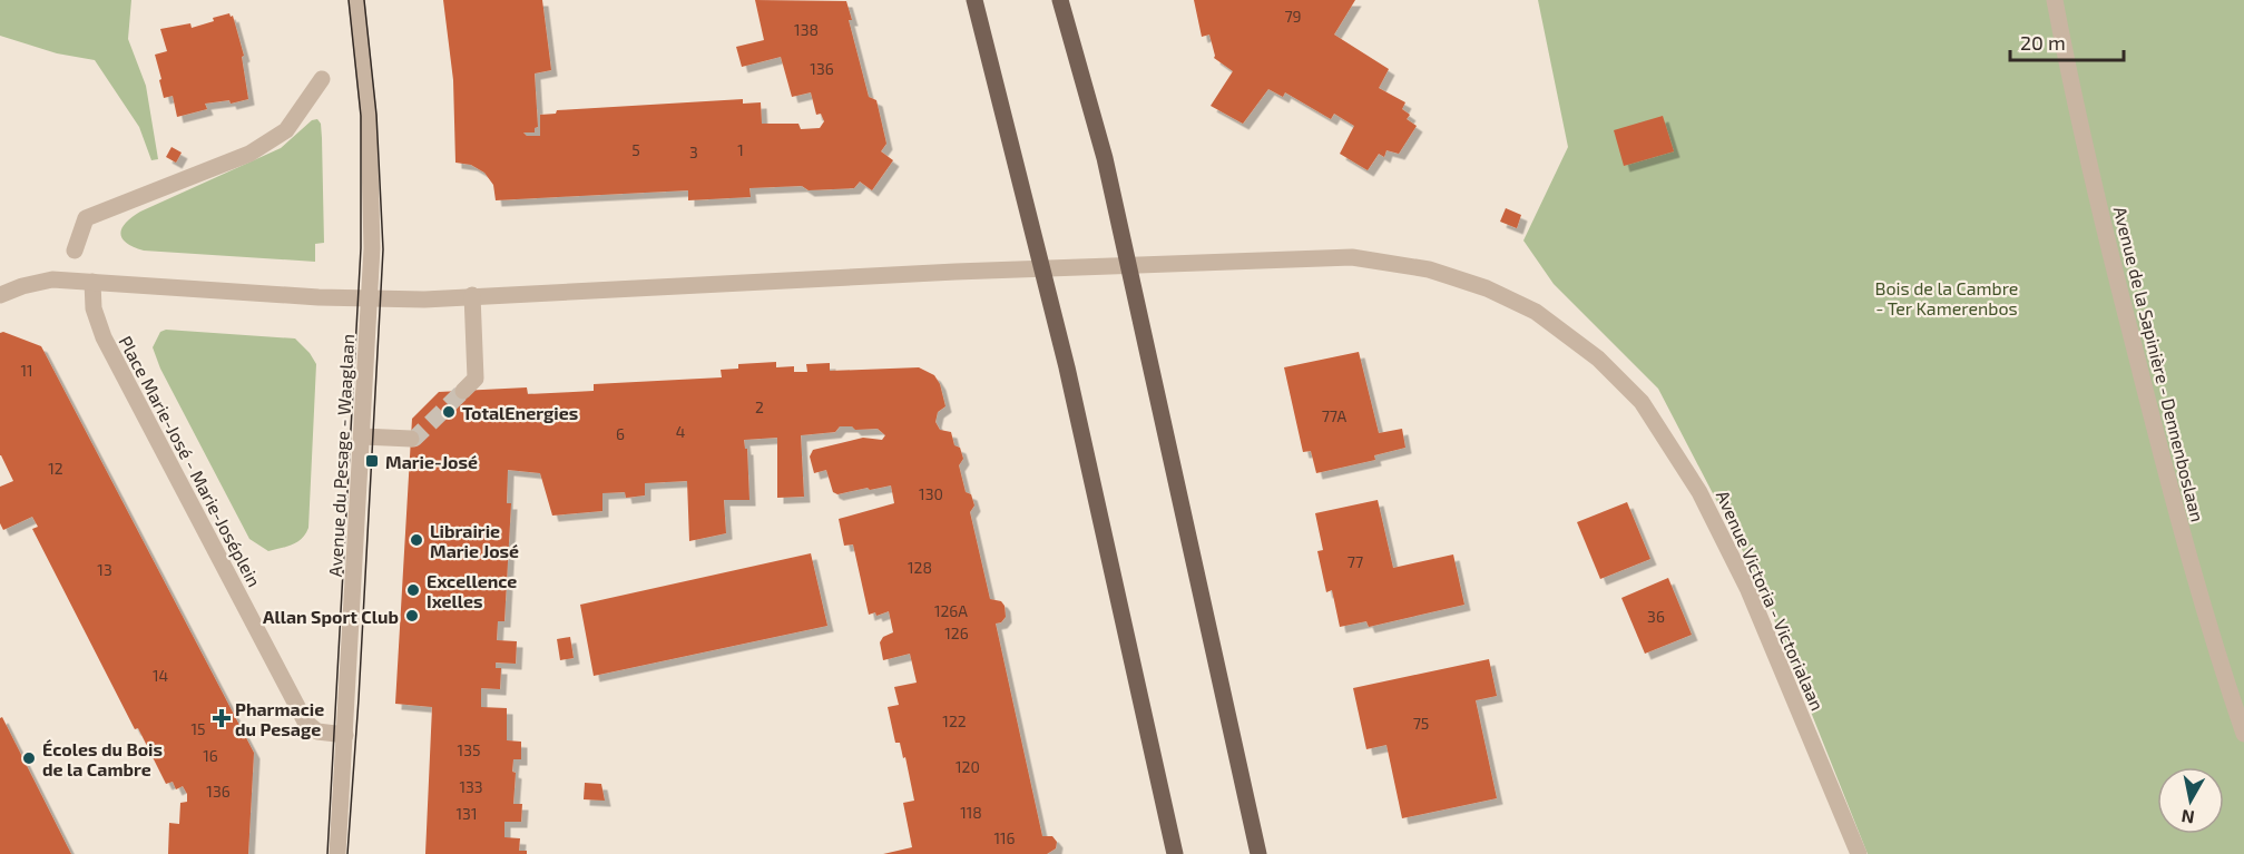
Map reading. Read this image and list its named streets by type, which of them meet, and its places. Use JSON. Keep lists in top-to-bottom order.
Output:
{
  "streets": {
    "street": [
      "Avenue de la Sapinière - Dennenboslaan",
      "Avenue du Pesage - Waaglaan",
      "Place Marie-José - Marie-Joséplein",
      "Avenue Victoria - Victorialaan"
    ]
  },
  "crossings": [
    ["Avenue du Pesage - Waaglaan", "Place Marie-José - Marie-Joséplein"],
    ["Avenue du Pesage - Waaglaan", "Avenue Victoria - Victorialaan"],
    ["Place Marie-José - Marie-Joséplein", "Avenue Victoria - Victorialaan"]
  ],
  "parks": ["Bois de la Cambre - Ter Kamerenbos"],
  "places": {
    "other": [
      "TotalEnergies",
      "Librairie Marie José",
      "Excellence Ixelles",
      "Allan Sport Club",
      "Écoles du Bois de la Cambre"
    ],
    "transit": ["Marie-José"],
    "health": ["Pharmacie du Pesage"]
  },
  "house_numbers": [
    "79",
    "138",
    "136",
    "5",
    "1",
    "3",
    "11",
    "2",
    "77A",
    "4",
    "6",
    "12",
    "130",
    "77",
    "128",
    "13",
    "126A",
    "36",
    "126",
    "14",
    "122",
    "75",
    "15",
    "135",
    "16",
    "120",
    "133",
    "136",
    "118",
    "131",
    "116"
  ],
  "scale_bar": "20 m",
  "north": "bottom"
}
